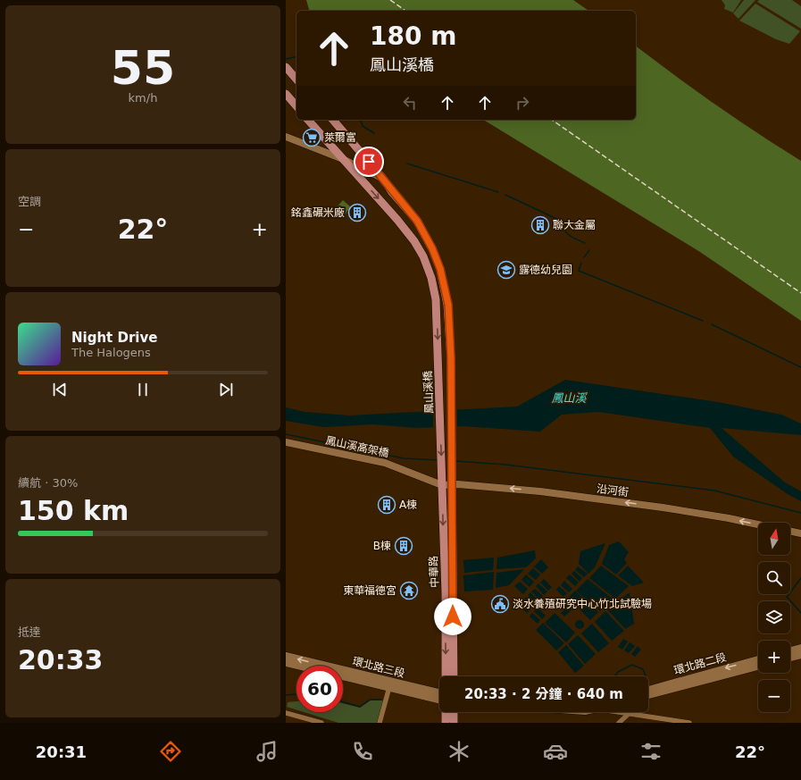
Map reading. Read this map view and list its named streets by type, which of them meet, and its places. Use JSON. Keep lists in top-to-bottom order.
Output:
{
  "streets": {
    "main road": ["鳳山溪橋", "中華路"],
    "street": [
      "鳳山溪高架橋",
      "沿河街",
      "環北路二段",
      "環北路三段"
    ]
  },
  "crossings": [
    ["鳳山溪橋", "鳳山溪高架橋"],
    ["鳳山溪橋", "沿河街"],
    ["鳳山溪橋", "中華路"],
    ["鳳山溪高架橋", "沿河街"],
    ["鳳山溪高架橋", "中華路"],
    ["沿河街", "中華路"]
  ],
  "one_way": ["沿河街"],
  "water": ["鳳山溪"],
  "places": {
    "supermarket": ["萊爾富"],
    "building": [
      "銘鑫碾米廠",
      "聯大金屬",
      "A棟",
      "B棟"
    ],
    "school or university": ["露德幼兒園"],
    "temple": ["東華福德宮"],
    "public building": ["淡水養殖研究中心竹北試驗場"]
  },
  "north": "top",
  "page": {
    "tile": [
      ["55", "km/h"],
      "空調",
      ["續航 · 30%", "150 km"],
      ["抵達", "20:33"]
    ],
    "turn": ["180 m", "鳳山溪橋"],
    "heat": ["−", "22°", "+"],
    "song": ["Night Drive", "The Halogens"],
    "map_buttons": ["+", "−"],
    "limit": "60",
    "trip": "20:33 · 2 分鐘 · 640 m",
    "tabs": ["20:31", "22°"]
  }
}
